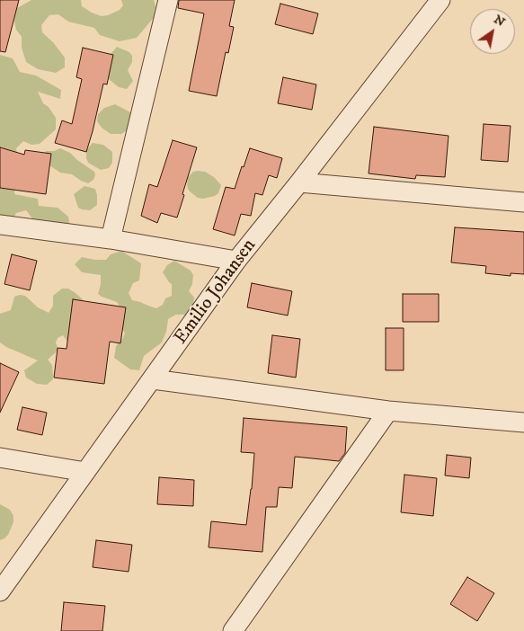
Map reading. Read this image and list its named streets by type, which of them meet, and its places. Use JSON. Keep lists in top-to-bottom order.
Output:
{
  "streets": {
    "street": ["Emilio Johansen"]
  },
  "north": "top right"
}
